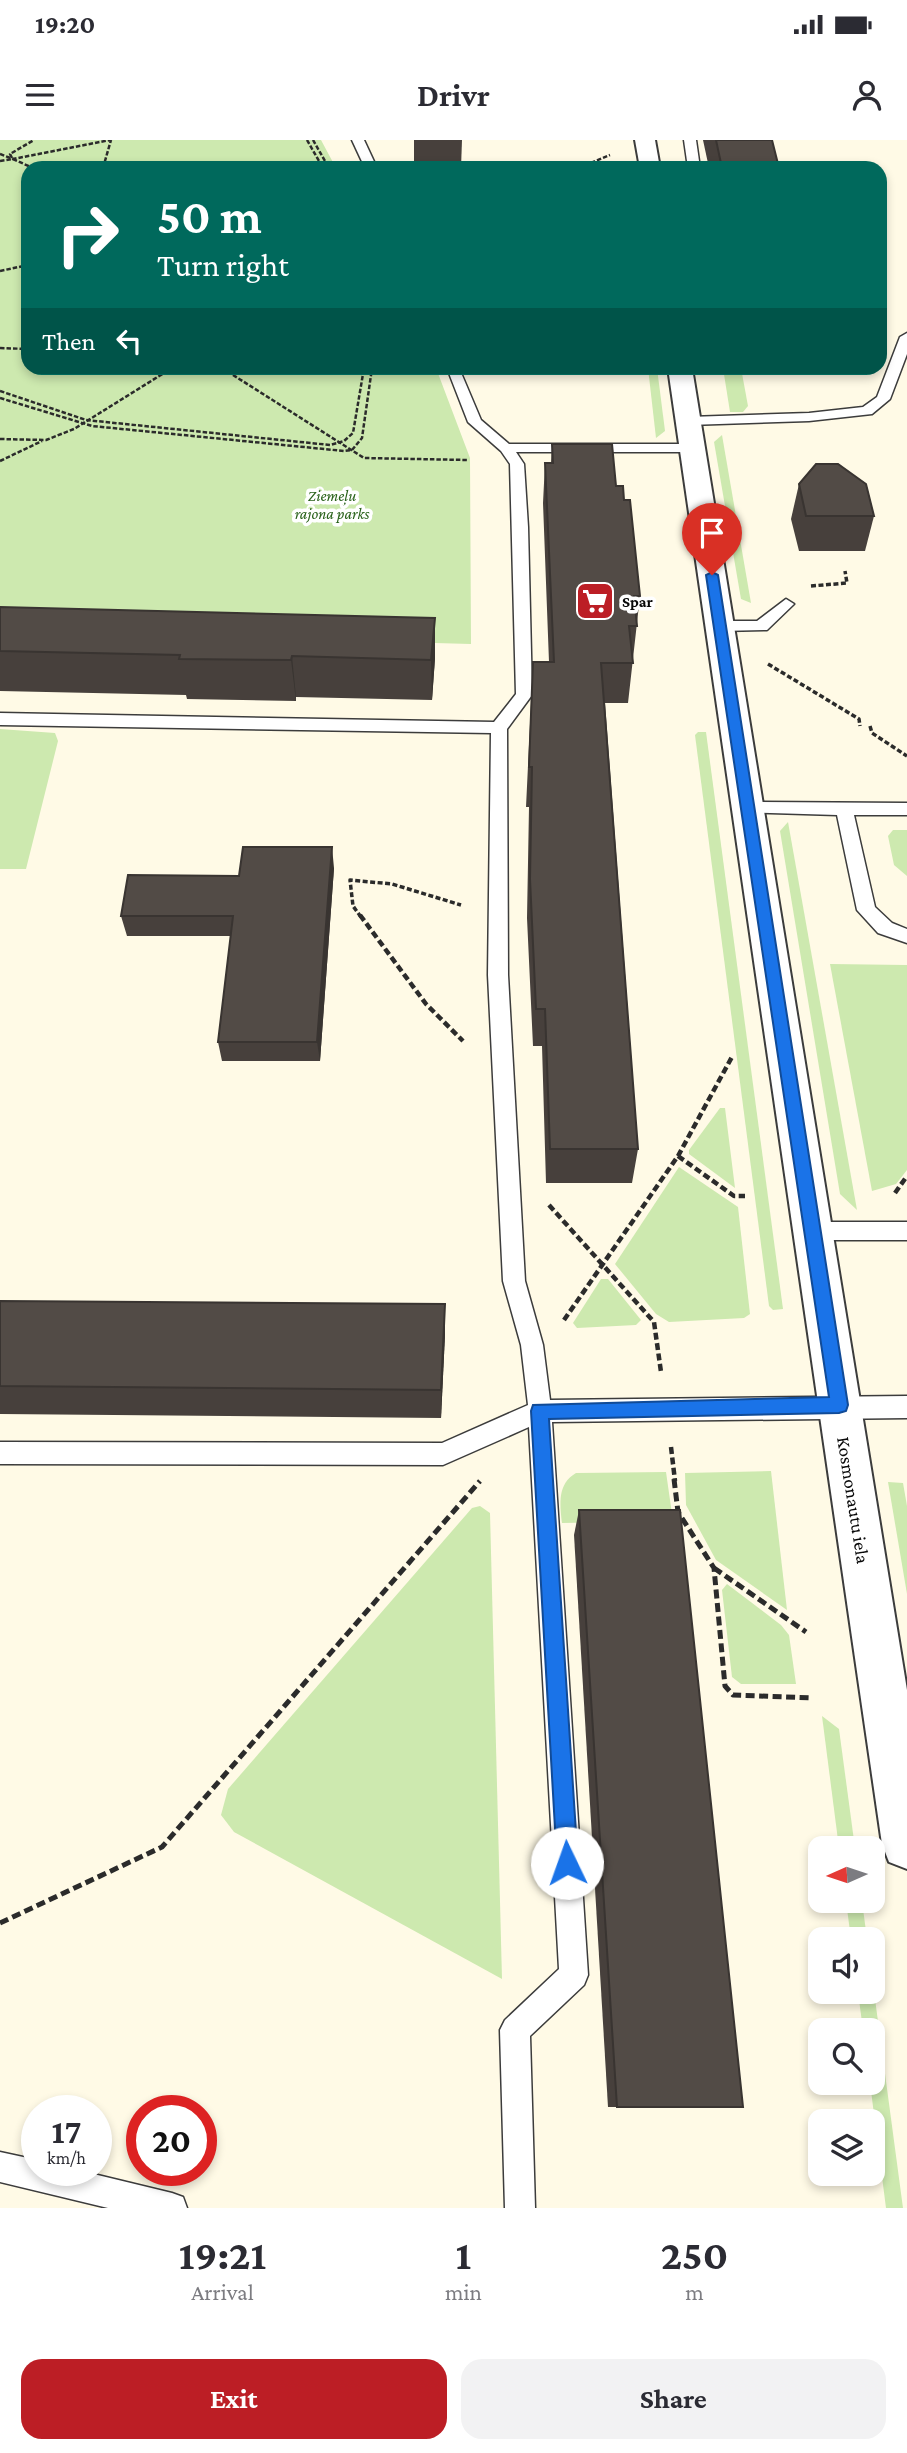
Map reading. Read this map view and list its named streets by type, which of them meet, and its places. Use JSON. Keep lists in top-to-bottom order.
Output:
{
  "streets": {
    "street": ["Kosmonautu iela"]
  },
  "parks": ["Ziemeļu rajona parks"],
  "places": {
    "supermarket": ["Spar"]
  },
  "north": "left",
  "page": {
    "status": "19:20",
    "header": "Drivr",
    "turn": ["50 m", "Turn right"],
    "then": "Then",
    "speed": "17 km/h",
    "limit": "20",
    "eta": [
      "19:21",
      "Arrival",
      "1",
      "min",
      "250",
      "m"
    ],
    "buttons": ["Exit", "Share"]
  }
}
